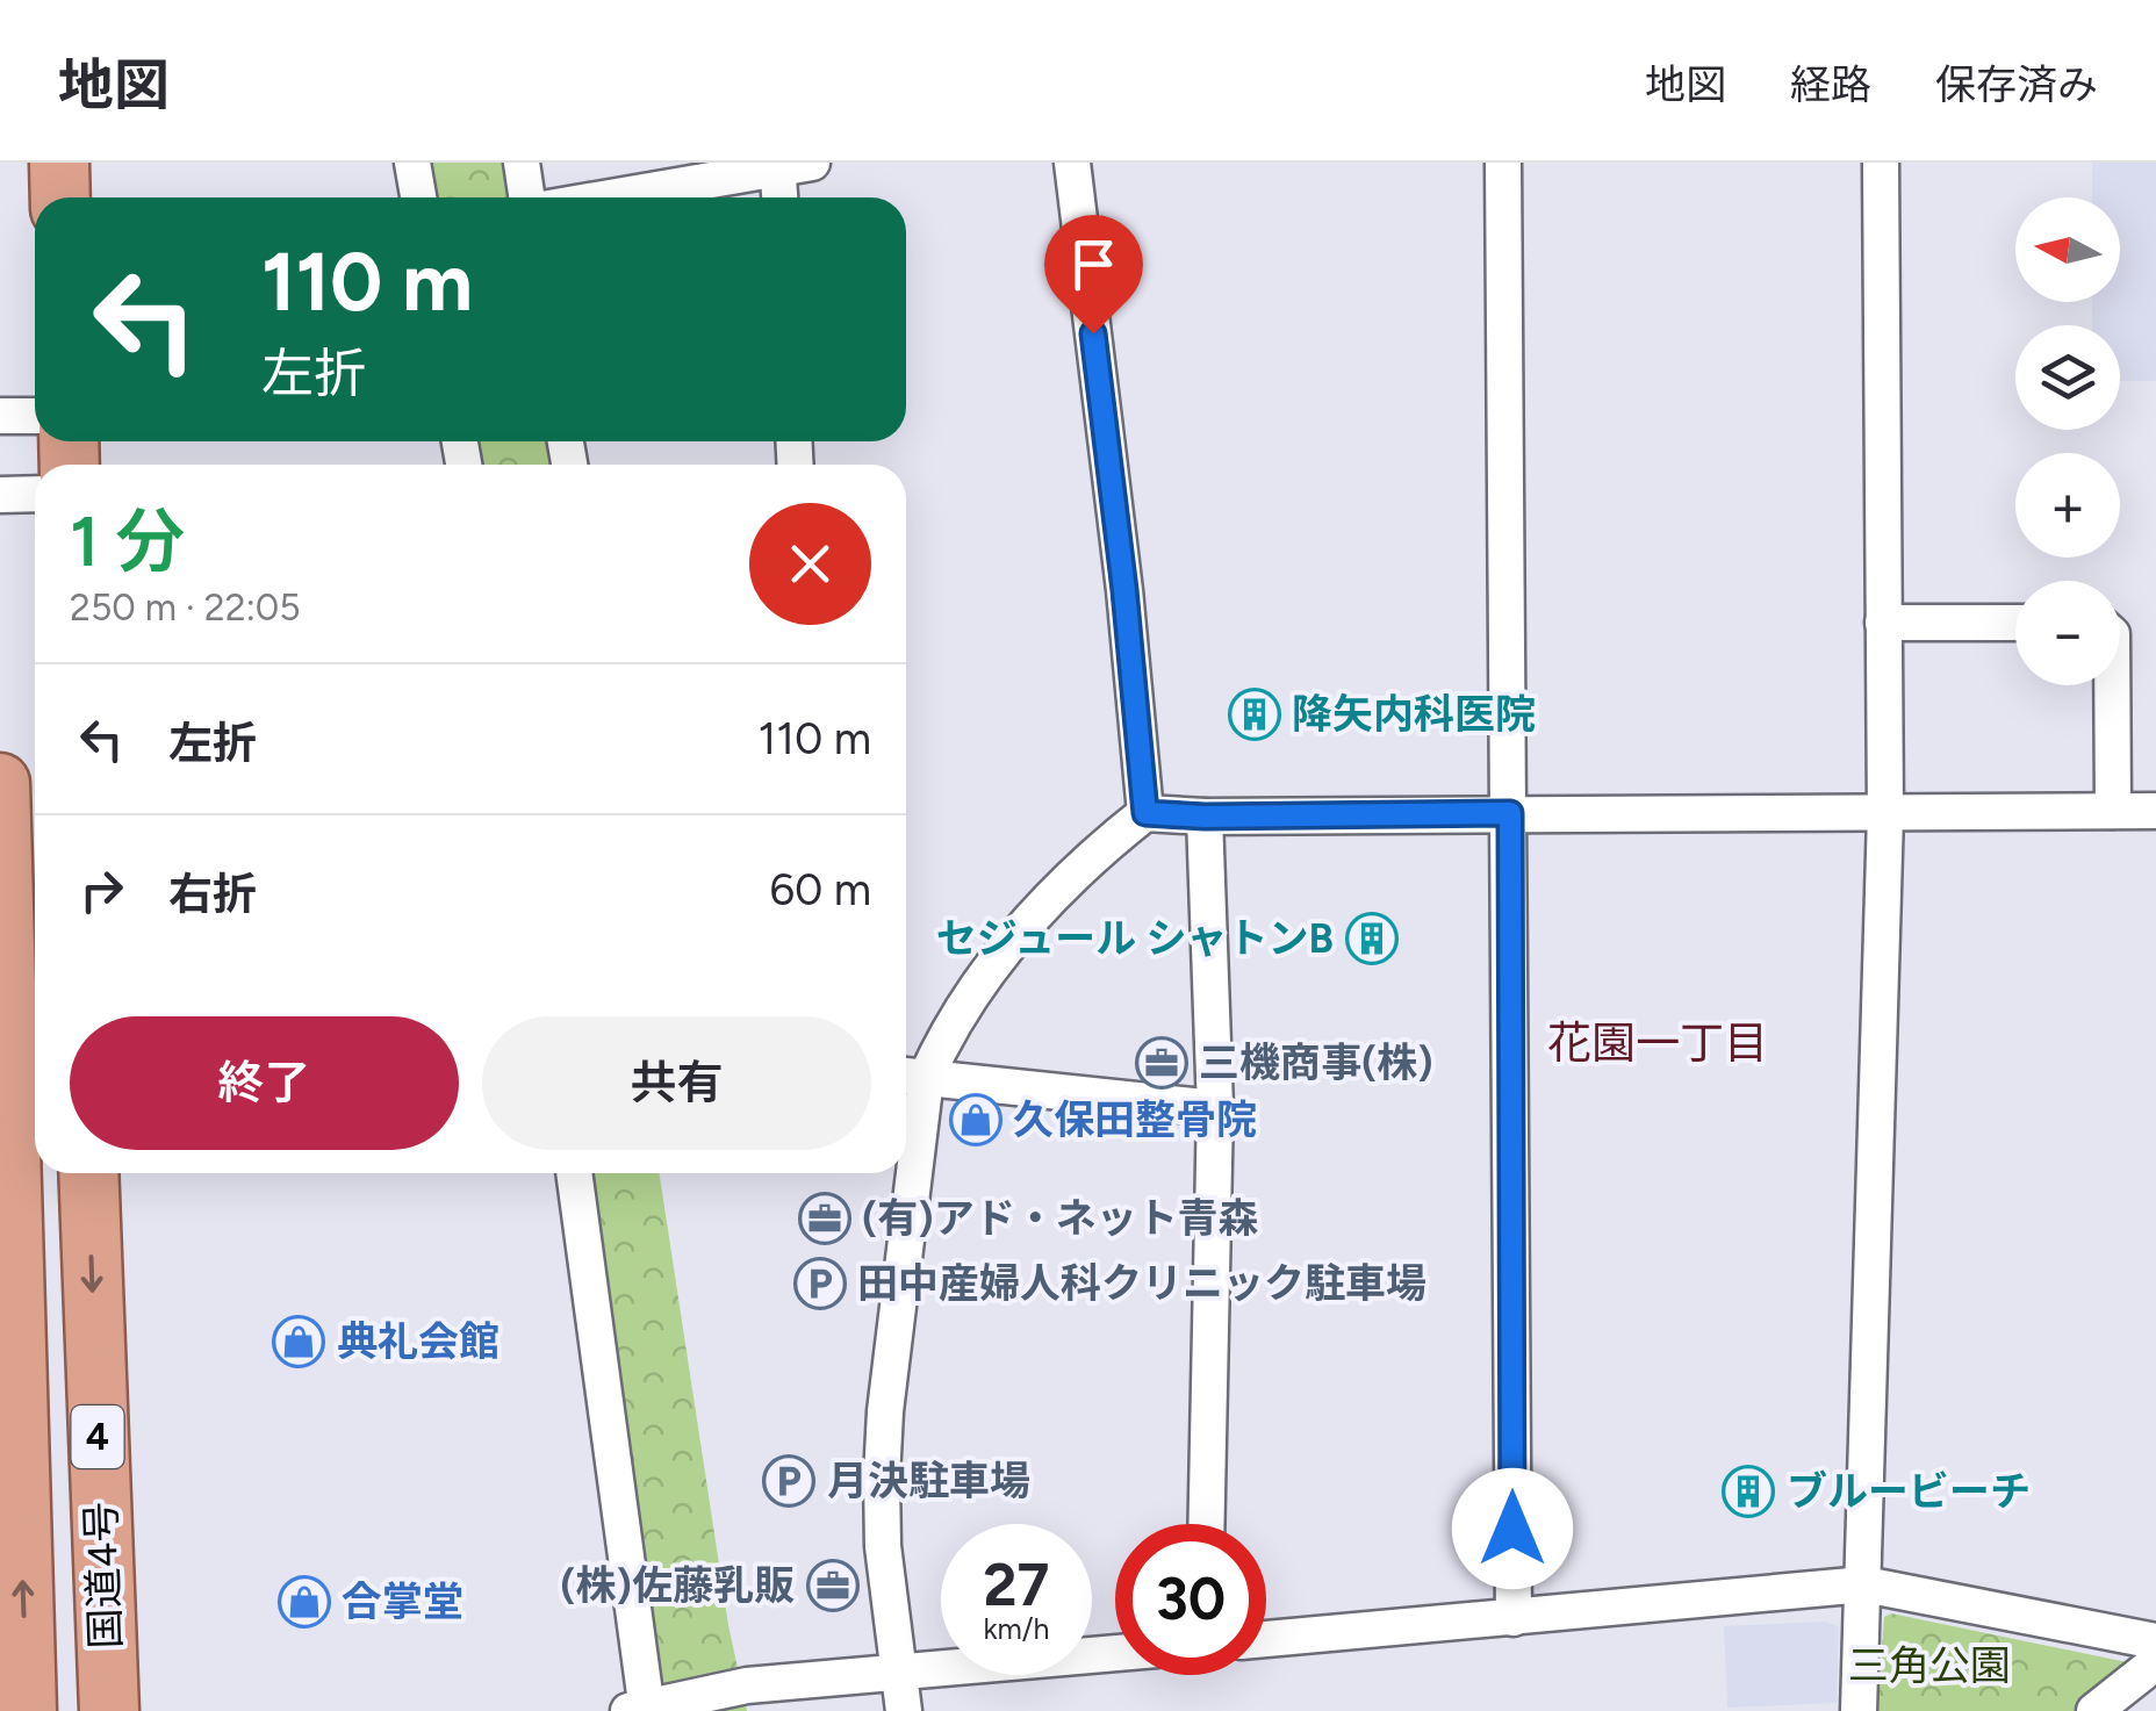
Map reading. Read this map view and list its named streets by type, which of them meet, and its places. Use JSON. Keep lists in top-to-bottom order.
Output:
{
  "streets": {
    "highway": ["4", "国道4号"]
  },
  "districts": ["花園一丁目"],
  "parks": ["三角公園"],
  "places": {
    "building": ["降矢内科医院", "セジュール シャトンB", "ブルービーチ"],
    "office": ["三機商事(株)", "(有)アド・ネット青森", "(株)佐藤乳販"],
    "shop": ["久保田整骨院", "典礼会館", "合掌堂"],
    "parking": ["田中産婦人科クリニック駐車場", "月決駐車場"]
  },
  "north": "left",
  "page": {
    "header": "地図",
    "nav": ["地図", "経路", "保存済み"],
    "map_buttons": ["+", "−"],
    "turn": ["110 m", "左折"],
    "heading": ["1 分", "250 m · 22:05"],
    "list": [
      {
        "name": "左折",
        "value": "110 m"
      },
      {
        "name": "右折",
        "value": "60 m"
      }
    ],
    "buttons": ["終了", "共有"],
    "speed": "27 km/h",
    "limit": "30"
  }
}
